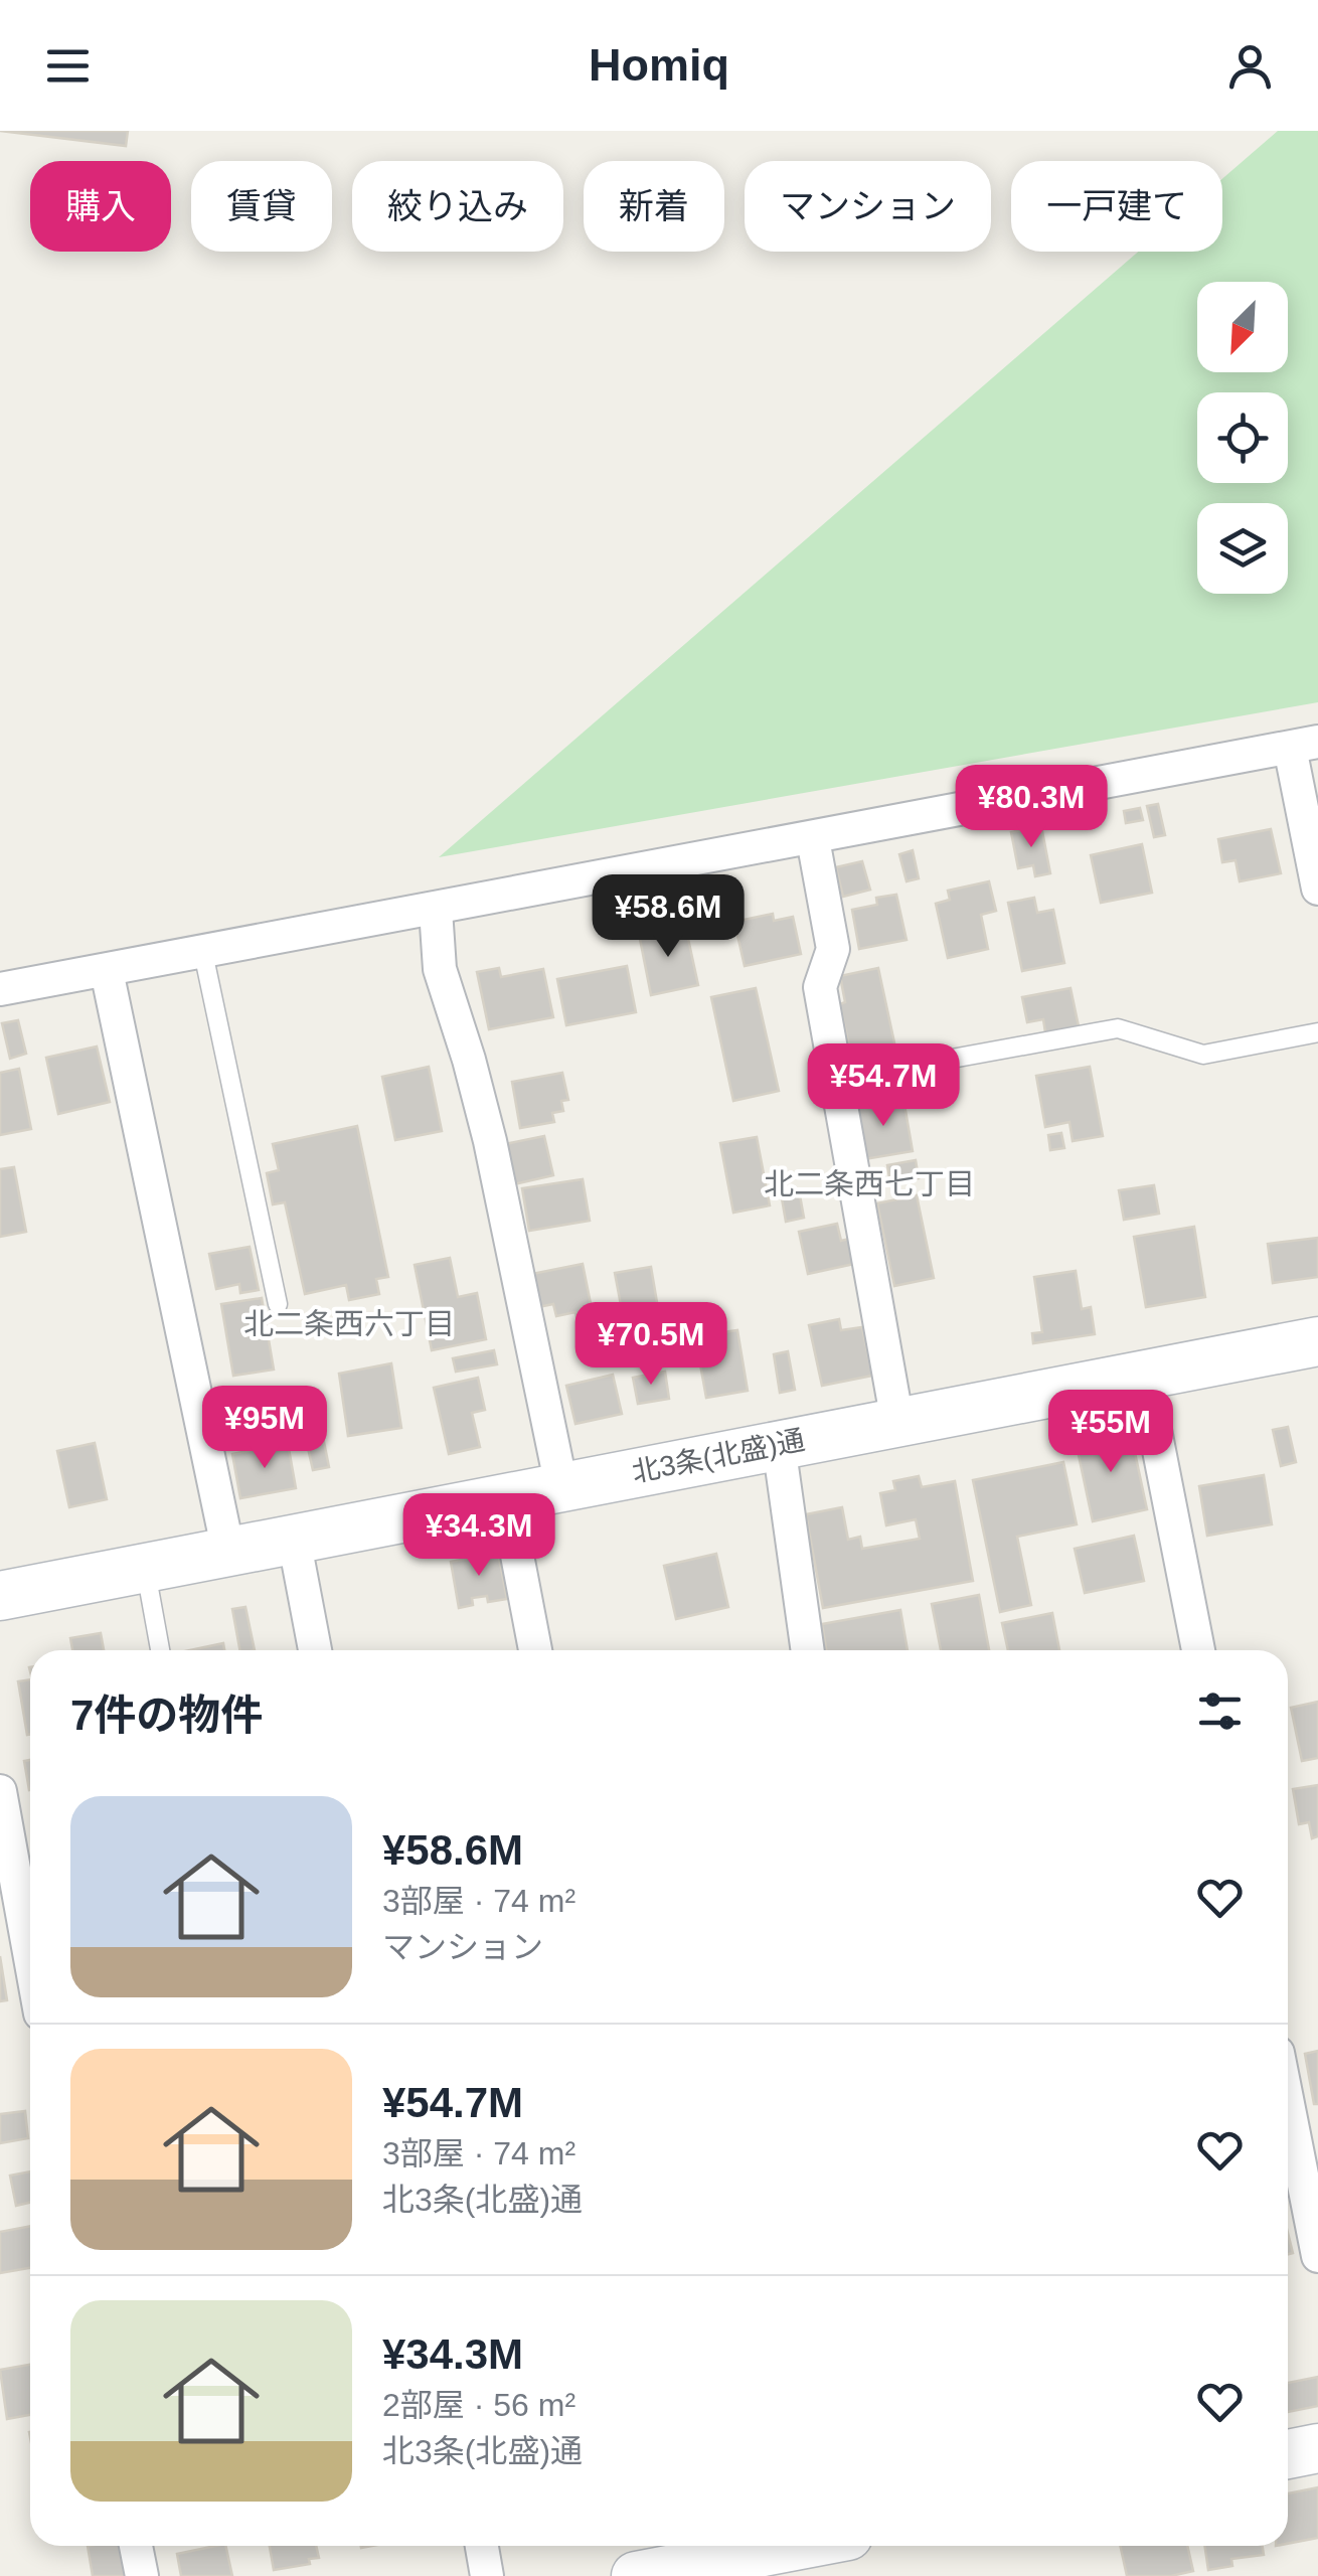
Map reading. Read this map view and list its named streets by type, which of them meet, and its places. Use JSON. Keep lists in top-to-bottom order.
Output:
{
  "streets": {
    "street": ["北3条(北盛)通"]
  },
  "districts": ["北二条西七丁目", "北二条西六丁目"],
  "north": "bottom left",
  "page": {
    "header": "Homiq",
    "chip": [
      "購入",
      "賃貸",
      "絞り込み",
      "新着",
      "マンション",
      "一戸建て"
    ],
    "price": [
      "¥80.3M",
      "¥58.6M",
      "¥54.7M",
      "¥70.5M",
      "¥95M",
      "¥55M",
      "¥34.3M"
    ],
    "heading": "7件の物件",
    "list": [
      {
        "name": "¥58.6M",
        "note": "3部屋 · 74 m² · マンション"
      },
      {
        "name": "¥54.7M",
        "note": "3部屋 · 74 m² · 北3条(北盛)通"
      },
      {
        "name": "¥34.3M",
        "note": "2部屋 · 56 m² · 北3条(北盛)通"
      }
    ]
  }
}
